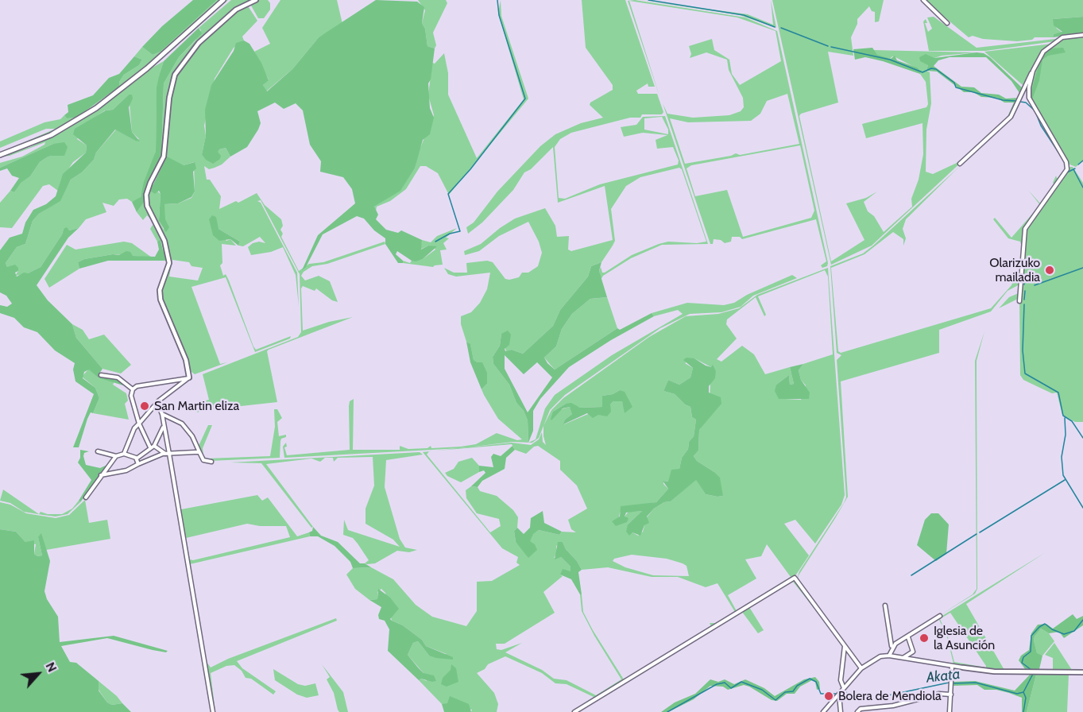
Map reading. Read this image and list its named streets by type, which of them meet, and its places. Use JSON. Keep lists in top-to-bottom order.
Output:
{
  "water": ["Akata"],
  "places": [
    "Olarizuko mailadia",
    "San Martin eliza",
    "Iglesia de la Asunción",
    "Bolera de Mendiola"
  ],
  "north": "top right"
}
